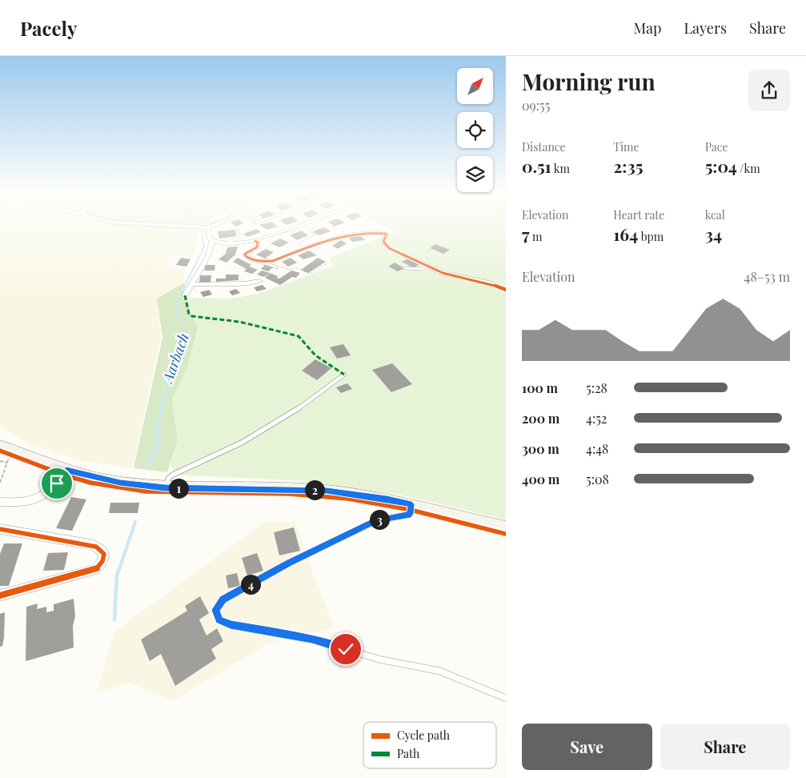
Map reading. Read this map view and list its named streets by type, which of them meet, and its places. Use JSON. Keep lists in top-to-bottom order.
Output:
{
  "water": ["Aarbach"],
  "legend": ["Cycle path", "Path"],
  "north": "top right",
  "page": {
    "header": "Pacely",
    "nav": ["Map", "Layers", "Share"],
    "heading": ["Morning run", "09:55"],
    "stats": [
      ["Distance", "0.51 km"],
      ["Time", "2:35"],
      ["Pace", "5:04 /km"],
      ["Elevation", "7 m"],
      ["Heart rate", "164 bpm"],
      ["kcal", "34"]
    ],
    "chart": ["Elevation", "48–53 m"],
    "list": [
      {
        "name": "100 m",
        "note": "5:28"
      },
      {
        "name": "200 m",
        "note": "4:52"
      },
      {
        "name": "300 m",
        "note": "4:48"
      },
      {
        "name": "400 m",
        "note": "5:08"
      }
    ],
    "pins": [
      "1",
      "2",
      "3",
      "4"
    ],
    "buttons": ["Save", "Share"]
  }
}
